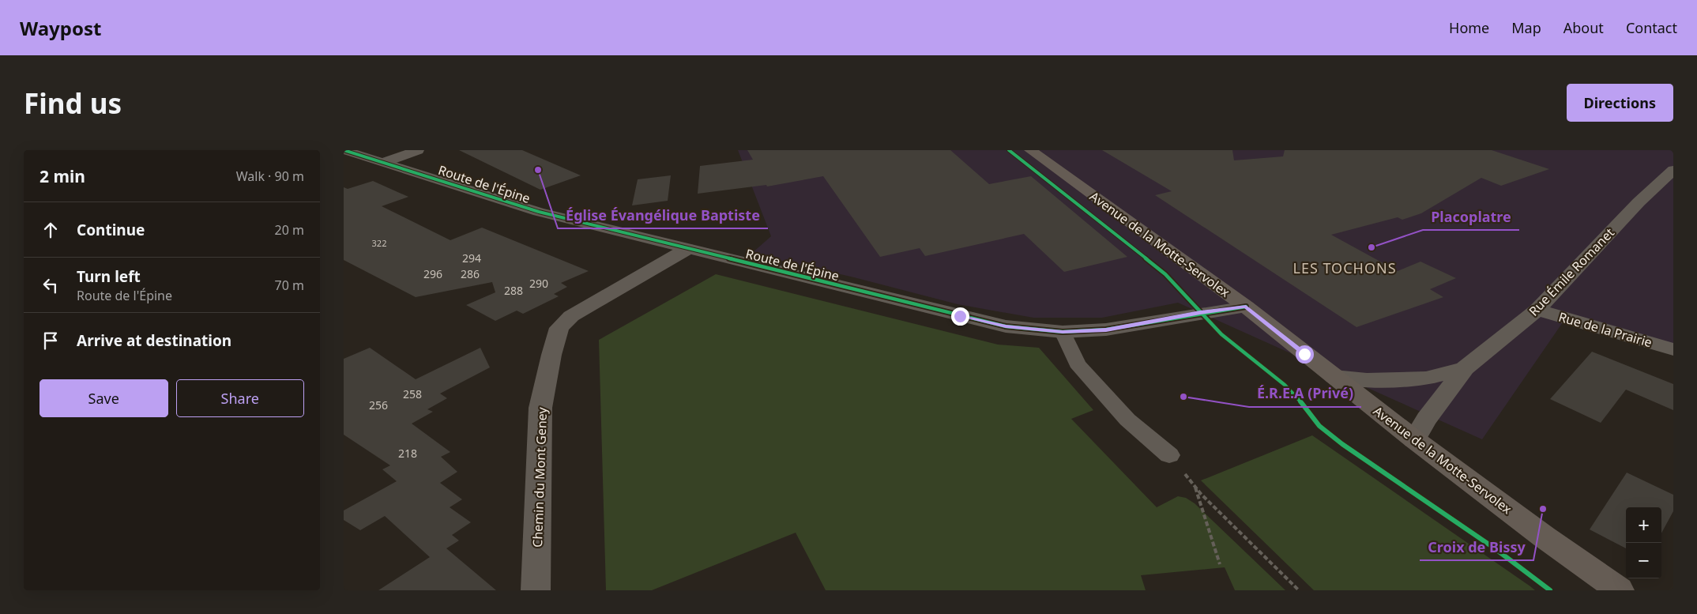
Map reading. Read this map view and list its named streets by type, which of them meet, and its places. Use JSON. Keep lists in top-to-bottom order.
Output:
{
  "streets": {
    "main road": ["Avenue de la Motte-Servolex"],
    "street": [
      "Route de l'Épine",
      "Rue Émile Romanet",
      "Rue de la Prairie",
      "Chemin du Mont Geney"
    ]
  },
  "crossings": [
    ["Route de l'Épine", "Avenue de la Motte-Servolex"],
    ["Route de l'Épine", "Chemin du Mont Geney"],
    ["Avenue de la Motte-Servolex", "Rue Émile Romanet"],
    ["Rue Émile Romanet", "Rue de la Prairie"]
  ],
  "districts": ["LES TOCHONS"],
  "places": [
    "Église Évangélique Baptiste",
    "Placoplatre",
    "É.R.E.A (Privé)",
    "Croix de Bissy"
  ],
  "house_numbers": [
    "322",
    "294",
    "296",
    "286",
    "290",
    "288",
    "258",
    "256",
    "218"
  ],
  "page": {
    "header": "Waypost",
    "nav": [
      "Home",
      "Map",
      "About",
      "Contact"
    ],
    "buttons": [
      "Directions",
      ["Save", "Share"]
    ],
    "title": "Find us",
    "heading": ["2 min", "Walk · 90 m"],
    "list": [
      ["Continue", "20 m"],
      ["Turn left", "Route de l'Épine", "70 m"],
      "Arrive at destination"
    ],
    "map_buttons": ["+", "−"]
  }
}
